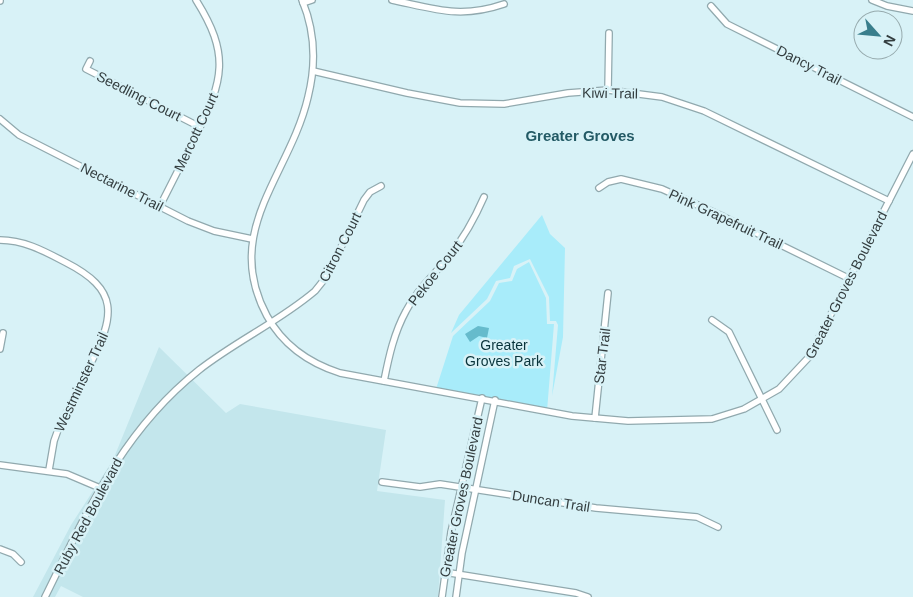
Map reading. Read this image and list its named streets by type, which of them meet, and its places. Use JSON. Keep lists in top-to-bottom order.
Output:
{
  "streets": {
    "street": [
      "Dancy Trail",
      "Kiwi Trail",
      "Seedling Court",
      "Mercott Court",
      "Nectarine Trail",
      "Pink Grapefruit Trail",
      "Citron Court",
      "Pekoe Court",
      "Greater Groves Boulevard",
      "Star Trail",
      "Westminster Trail",
      "Duncan Trail",
      "Ruby Red Boulevard"
    ]
  },
  "crossings": [
    ["Kiwi Trail", "Greater Groves Boulevard"],
    ["Seedling Court", "Mercott Court"],
    ["Mercott Court", "Nectarine Trail"],
    ["Nectarine Trail", "Greater Groves Boulevard"],
    ["Pink Grapefruit Trail", "Greater Groves Boulevard"],
    ["Citron Court", "Greater Groves Boulevard"],
    ["Citron Court", "Ruby Red Boulevard"],
    ["Pekoe Court", "Greater Groves Boulevard"],
    ["Greater Groves Boulevard", "Star Trail"],
    ["Greater Groves Boulevard", "Duncan Trail"],
    ["Greater Groves Boulevard", "Ruby Red Boulevard"]
  ],
  "districts": ["Greater Groves"],
  "parks": ["Greater Groves Park"],
  "north": "bottom right"
}
